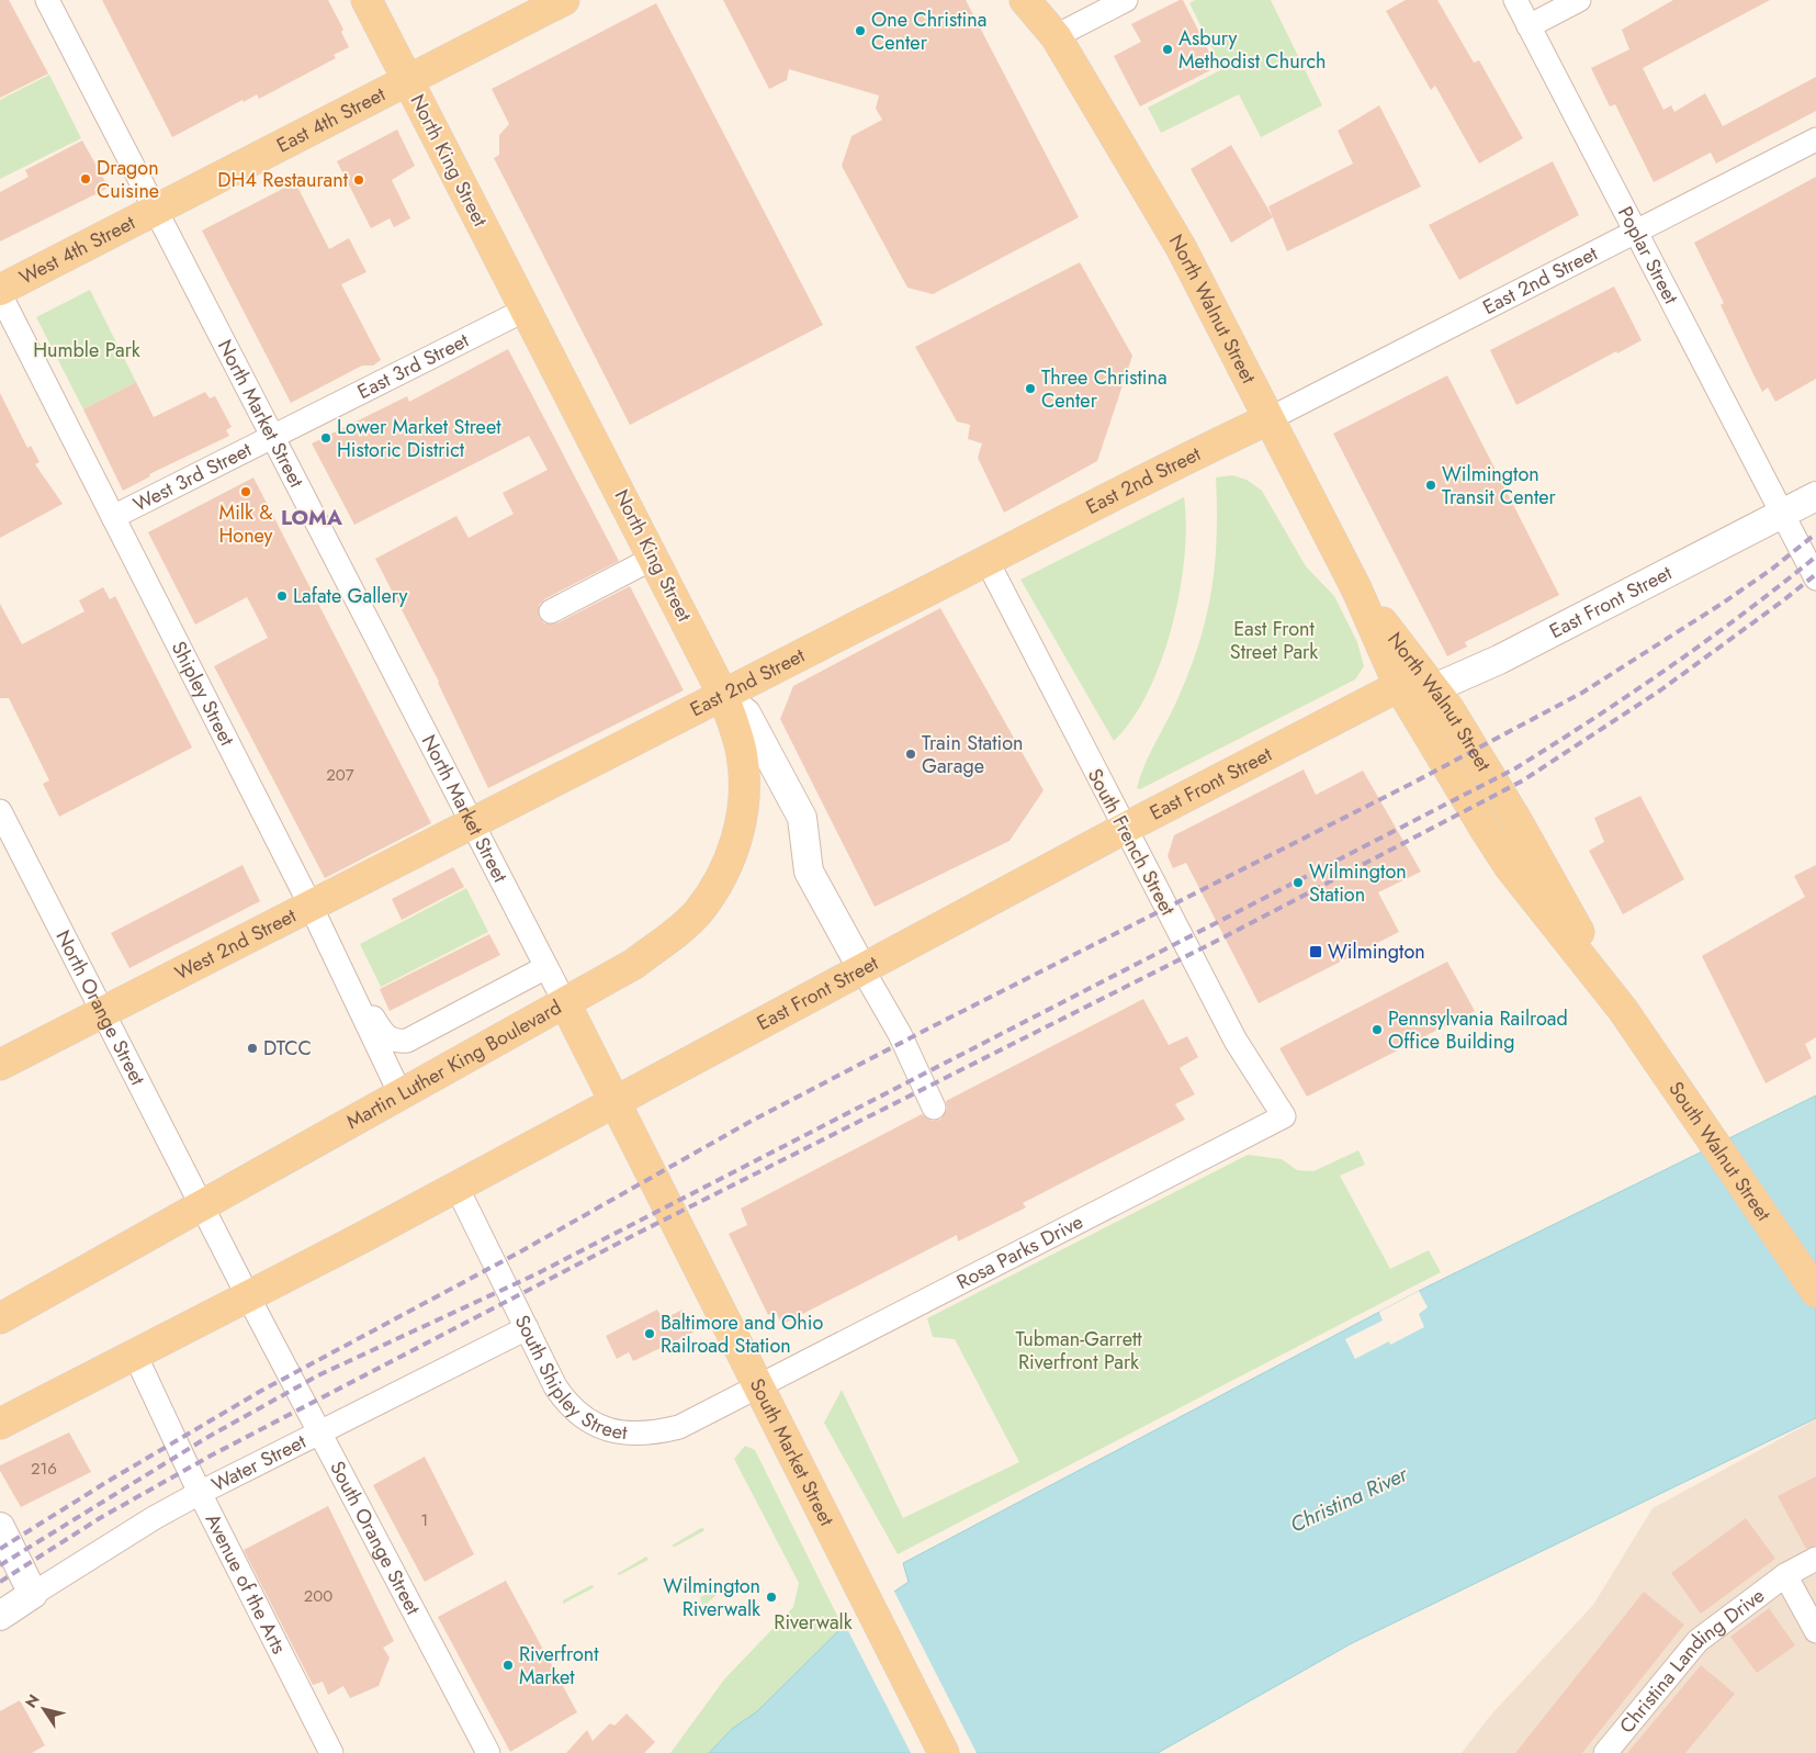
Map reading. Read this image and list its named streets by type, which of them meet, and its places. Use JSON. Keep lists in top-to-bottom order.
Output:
{
  "streets": {
    "main road": [
      "East 4th Street",
      "North King Street",
      "West 4th Street",
      "East 2nd Street",
      "North Walnut Street",
      "East Front Street",
      "West 2nd Street",
      "Martin Luther King Boulevard",
      "South Walnut Street",
      "South Market Street"
    ],
    "street": [
      "Poplar Street",
      "East 3rd Street",
      "North Market Street",
      "West 3rd Street",
      "Shipley Street",
      "South French Street",
      "North Orange Street",
      "Rosa Parks Drive",
      "South Shipley Street",
      "Water Street",
      "South Orange Street",
      "Avenue of the Arts",
      "Christina Landing Drive"
    ]
  },
  "crossings": [
    ["East 4th Street", "North King Street"],
    ["East 4th Street", "West 4th Street"],
    ["East 4th Street", "North Market Street"],
    ["North King Street", "East 2nd Street"],
    ["North King Street", "East 3rd Street"],
    ["North King Street", "East Front Street"],
    ["North King Street", "Martin Luther King Boulevard"],
    ["West 4th Street", "North Market Street"],
    ["Poplar Street", "East 2nd Street"],
    ["Poplar Street", "East Front Street"],
    ["East 2nd Street", "North Walnut Street"],
    ["East 2nd Street", "North Market Street"],
    ["East 2nd Street", "South French Street"],
    ["East 2nd Street", "West 2nd Street"],
    ["East 2nd Street", "Martin Luther King Boulevard"],
    ["North Walnut Street", "East Front Street"],
    ["North Walnut Street", "South Walnut Street"],
    ["East 3rd Street", "North Market Street"],
    ["East 3rd Street", "West 3rd Street"],
    ["North Market Street", "West 3rd Street"],
    ["North Market Street", "West 2nd Street"],
    ["North Market Street", "Martin Luther King Boulevard"],
    ["North Market Street", "South Market Street"],
    ["West 3rd Street", "Shipley Street"],
    ["East Front Street", "South French Street"],
    ["East Front Street", "South Market Street"],
    ["Shipley Street", "West 2nd Street"],
    ["Shipley Street", "Martin Luther King Boulevard"],
    ["South French Street", "Rosa Parks Drive"],
    ["West 2nd Street", "North Orange Street"],
    ["North Orange Street", "Martin Luther King Boulevard"],
    ["North Orange Street", "South Orange Street"],
    ["Martin Luther King Boulevard", "South Market Street"],
    ["Martin Luther King Boulevard", "South Orange Street"],
    ["Rosa Parks Drive", "South Shipley Street"],
    ["Rosa Parks Drive", "South Market Street"],
    ["South Shipley Street", "South Market Street"],
    ["South Shipley Street", "Water Street"],
    ["Water Street", "South Orange Street"],
    ["Water Street", "Avenue of the Arts"]
  ],
  "districts": ["LOMA"],
  "water": ["Christina River"],
  "parks": [
    "Humble Park",
    "East Front Street Park",
    "Tubman-Garrett Riverfront Park",
    "Riverwalk"
  ],
  "places": {
    "other": [
      "One Christina Center",
      "Asbury Methodist Church",
      "Dragon Cuisine",
      "DH4 Restaurant",
      "Three Christina Center",
      "Lower Market Street Historic District",
      "Wilmington Transit Center",
      "Milk & Honey",
      "Lafate Gallery",
      "Train Station Garage",
      "Wilmington Station",
      "Pennsylvania Railroad Office Building",
      "DTCC",
      "Baltimore and Ohio Railroad Station",
      "Wilmington Riverwalk",
      "Riverfront Market"
    ],
    "transit": ["Wilmington"]
  },
  "house_numbers": [
    "207",
    "216",
    "1",
    "200"
  ],
  "north": "top left"
}
